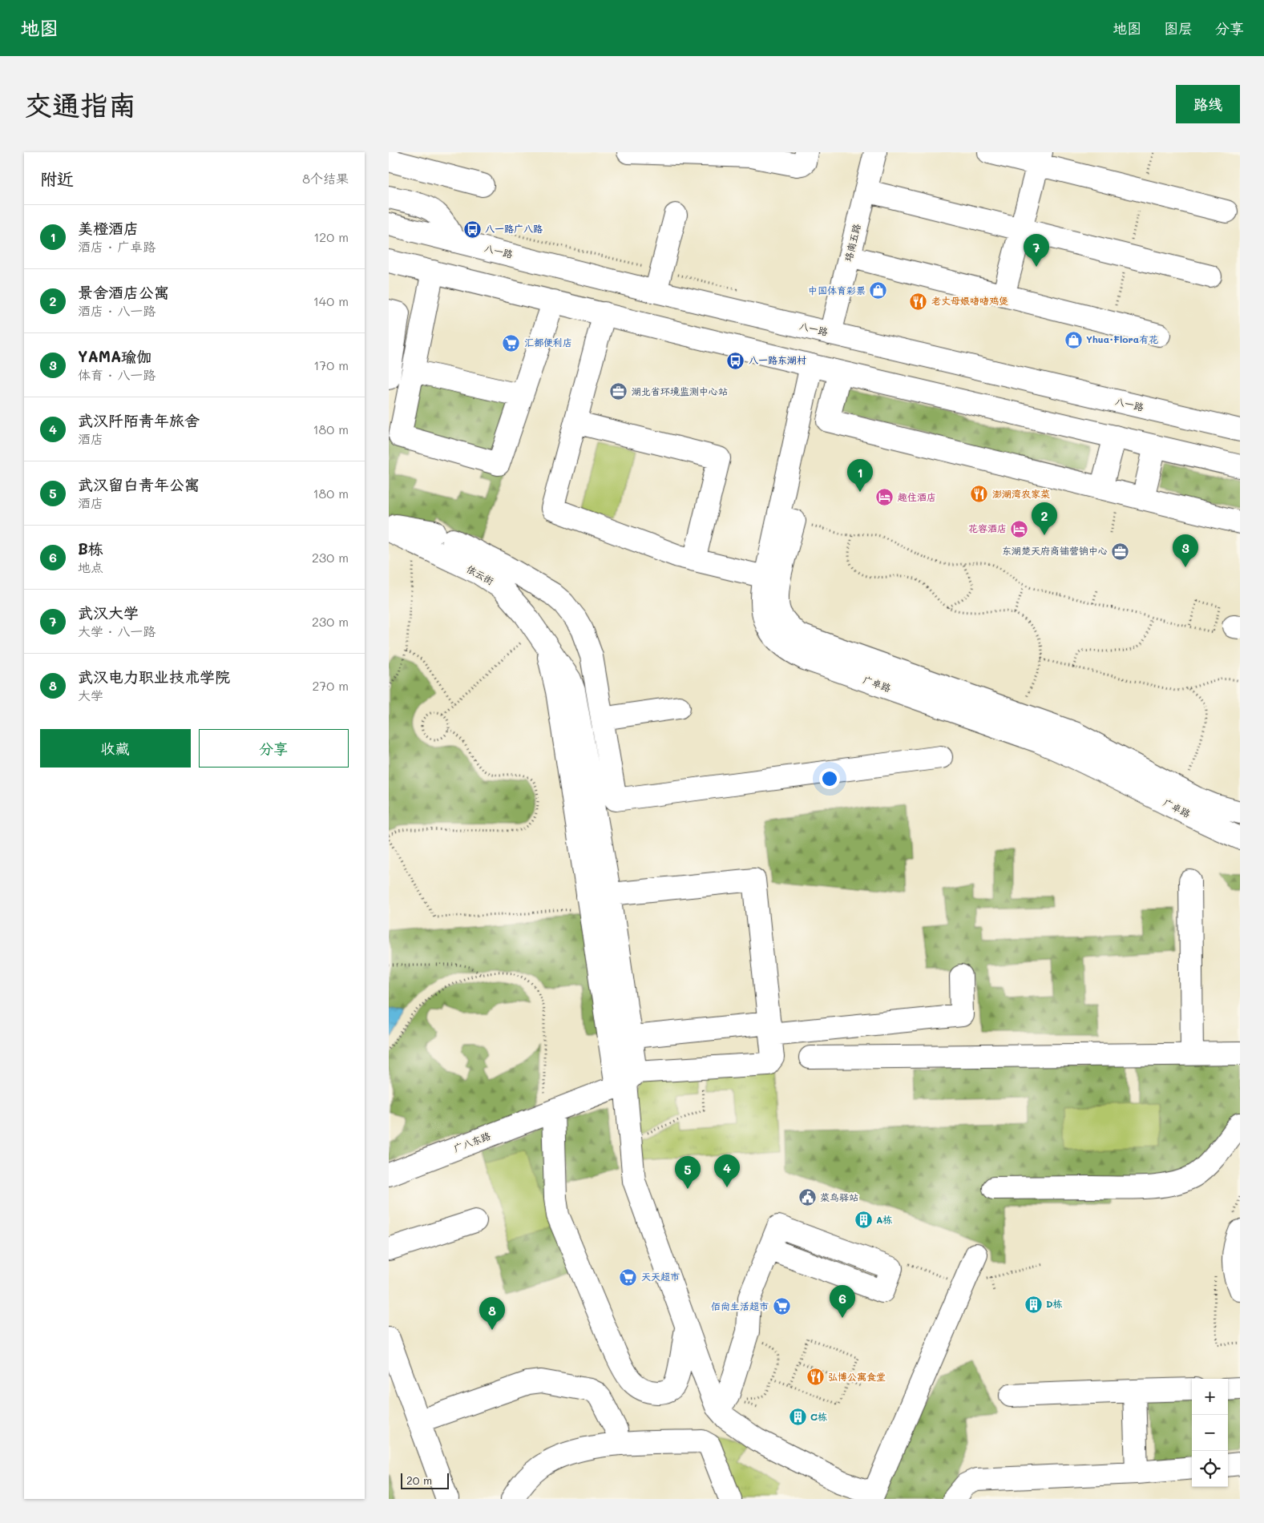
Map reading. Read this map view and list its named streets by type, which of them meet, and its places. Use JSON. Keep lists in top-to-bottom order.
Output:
{
  "streets": {
    "main road": [
      "珞南五路",
      "八一路",
      "依云街",
      "广卓路",
      "广八东路"
    ]
  },
  "crossings": [
    ["珞南五路", "八一路"],
    ["依云街", "广八东路"]
  ],
  "places": {
    "bus stop": ["八一路广八路", "八一路东湖村"],
    "shop": ["中国体育彩票", "Yhua·Flora有花"],
    "restaurant": ["老丈母娘啫啫鸡煲", "澎湖湾农家菜", "弘博公寓食堂"],
    "supermarket": ["汇都便利店", "天天超市", "佰尚生活超市"],
    "office": ["湖北省环境监测中心站", "东湖楚天府商铺营销中心"],
    "hotel": ["趣住酒店", "花容酒店"],
    "public building": ["菜鸟驿站"],
    "building": ["A栋", "D栋", "C栋"]
  },
  "scale_bar": "20 m",
  "page": {
    "header": "地图",
    "nav": ["地图", "图层", "分享"],
    "buttons": [
      "路线",
      ["收藏", "分享"]
    ],
    "title": "交通指南",
    "heading": ["附近", "8个结果"],
    "list": [
      {
        "mark": "1",
        "name": "美橙酒店",
        "note": "酒店 · 广卓路",
        "value": "120 m"
      },
      {
        "mark": "2",
        "name": "景舍酒店公寓",
        "note": "酒店 · 八一路",
        "value": "140 m"
      },
      {
        "mark": "3",
        "name": "YAMA瑜伽",
        "note": "体育 · 八一路",
        "value": "170 m"
      },
      {
        "mark": "4",
        "name": "武汉阡陌青年旅舍",
        "note": "酒店",
        "value": "180 m"
      },
      {
        "mark": "5",
        "name": "武汉留白青年公寓",
        "note": "酒店",
        "value": "180 m"
      },
      {
        "mark": "6",
        "name": "B栋",
        "note": "地点",
        "value": "230 m"
      },
      {
        "mark": "7",
        "name": "武汉大学",
        "note": "大学 · 八一路",
        "value": "230 m"
      },
      {
        "mark": "8",
        "name": "武汉电力职业技术学院",
        "note": "大学",
        "value": "270 m"
      }
    ],
    "pins": [
      "7",
      "1",
      "2",
      "3",
      "4",
      "5",
      "6",
      "8"
    ],
    "map_buttons": ["+", "−"],
    "scale": "20 m"
  }
}
